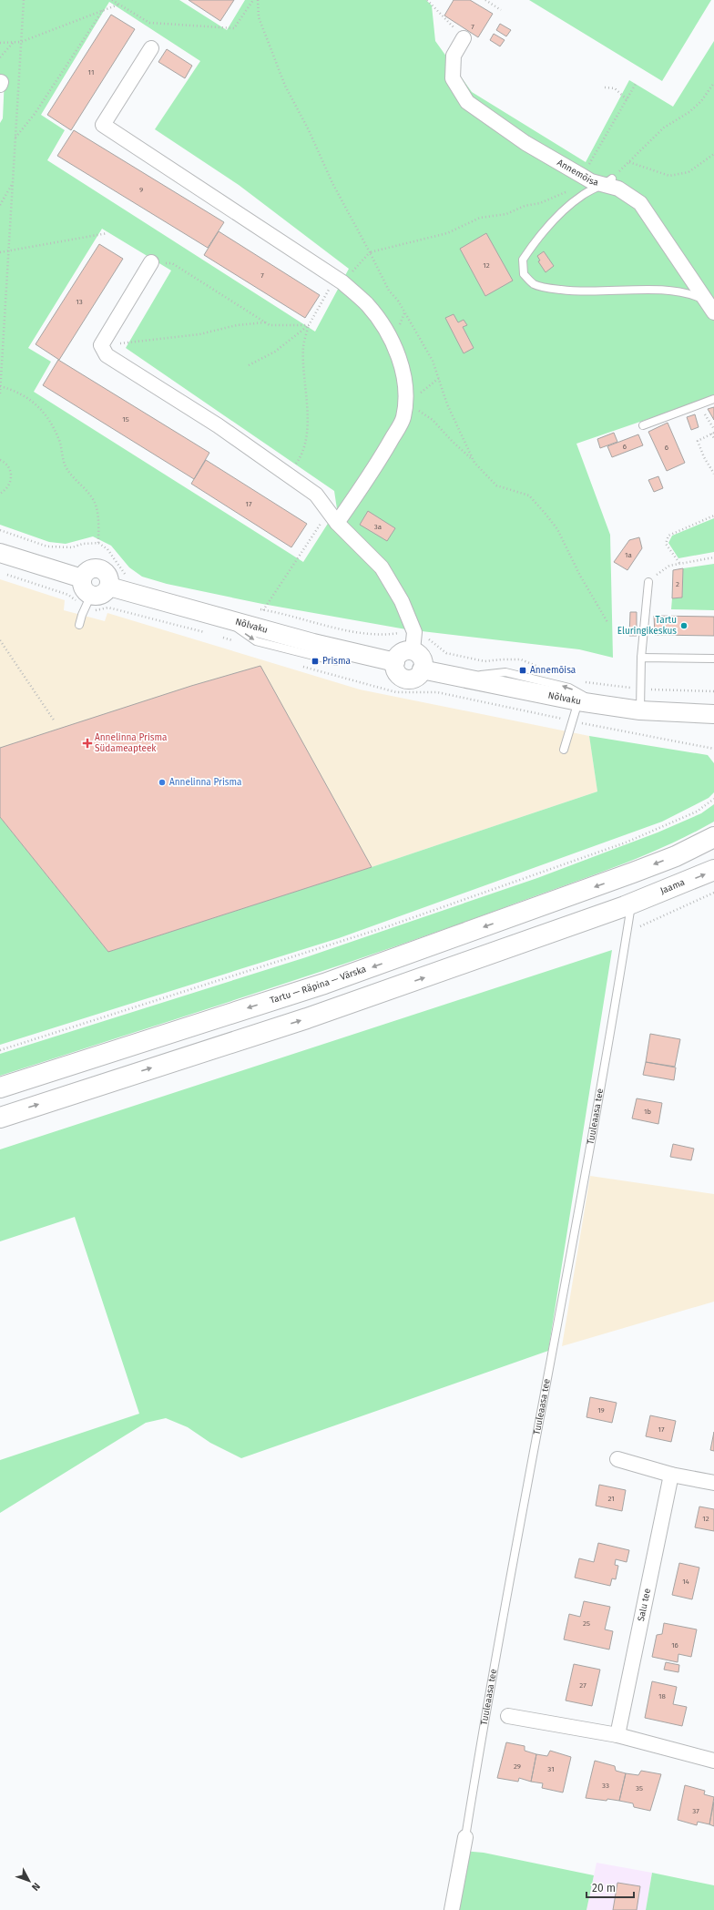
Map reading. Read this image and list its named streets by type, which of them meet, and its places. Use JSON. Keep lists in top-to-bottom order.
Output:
{
  "streets": {
    "main road": ["Jaama", "Tartu — Räpina — Värska"],
    "street": [
      "Annemõisa",
      "Nõlvaku",
      "Tuuleaasa tee",
      "Salu tee"
    ]
  },
  "crossings": [
    ["Jaama", "Tuuleaasa tee"]
  ],
  "one_way": ["Jaama"],
  "places": {
    "other": ["Tartu Eluringikeskus", "Annelinna Prisma"],
    "transit": ["Prisma", "Annemõisa"],
    "health": ["Annelinna Prisma Südameapteek"]
  },
  "house_numbers": [
    "7",
    "11",
    "9",
    "12",
    "7",
    "13",
    "15",
    "6",
    "6",
    "17",
    "3a",
    "1a",
    "2",
    "1b",
    "19",
    "17",
    "21",
    "12",
    "14",
    "25",
    "16",
    "27",
    "18",
    "29",
    "31",
    "33",
    "35",
    "37"
  ],
  "scale_bar": "20 m",
  "north": "bottom right"
}
